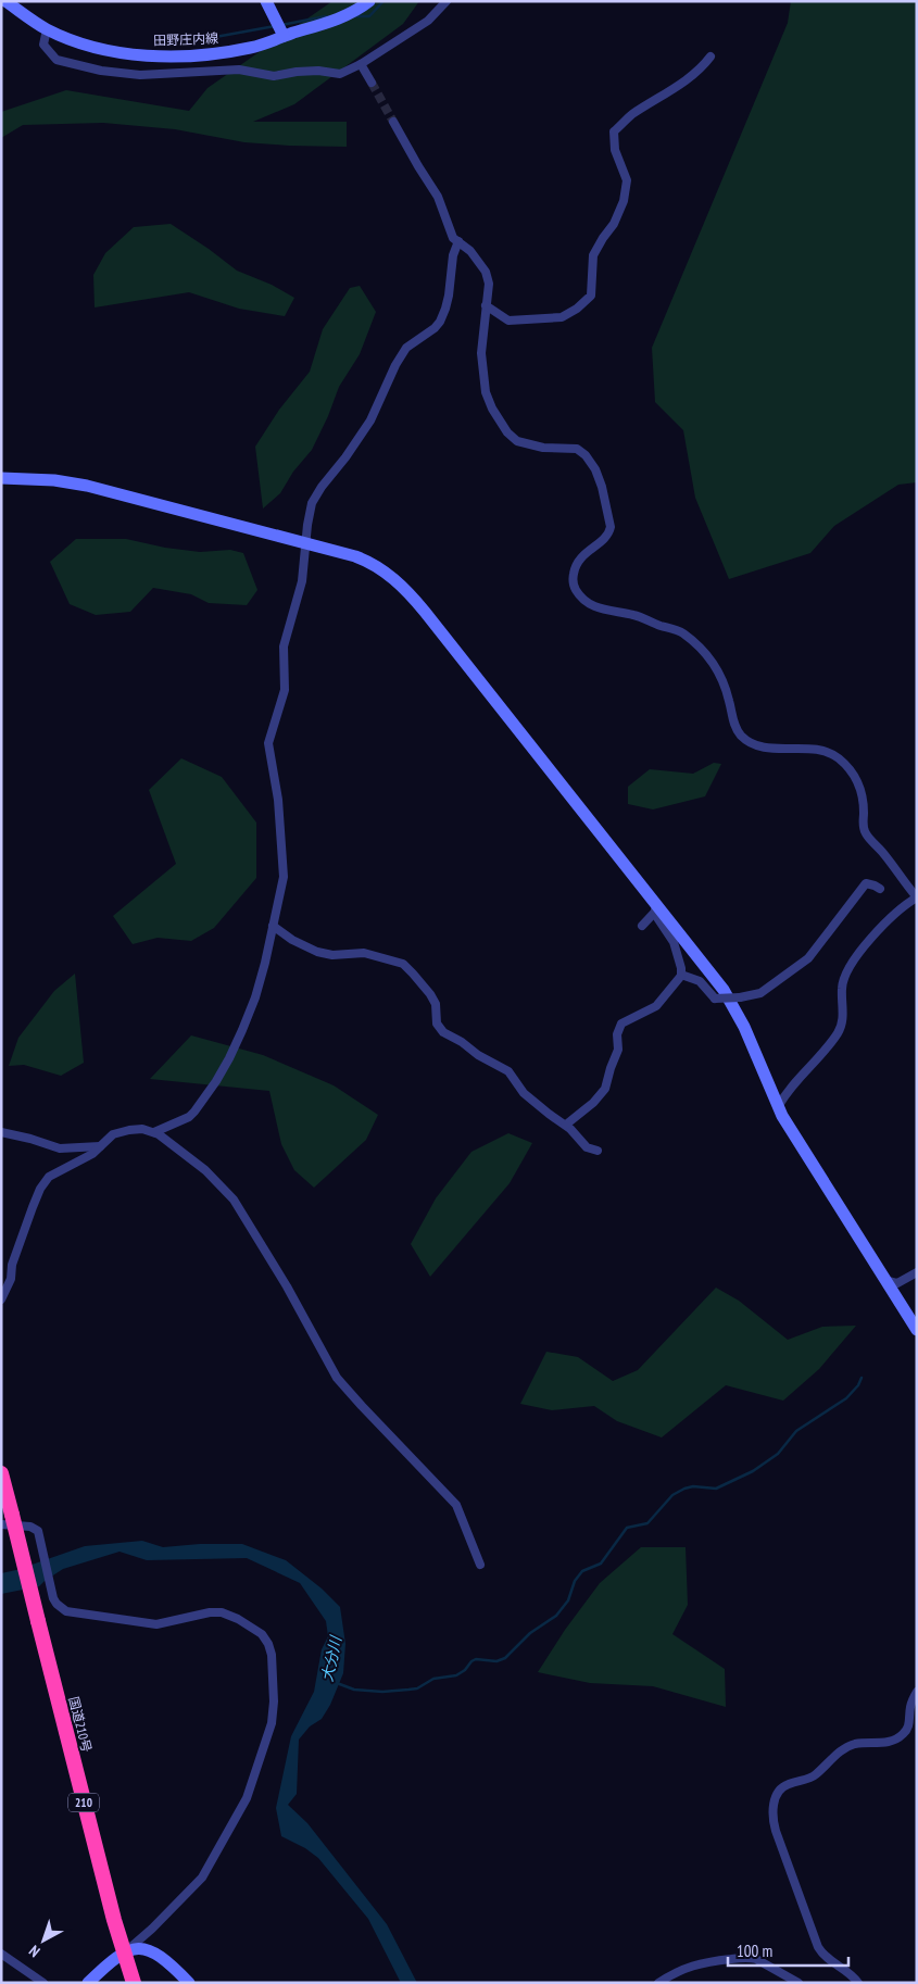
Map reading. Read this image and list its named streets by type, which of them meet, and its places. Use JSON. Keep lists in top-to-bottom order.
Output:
{
  "streets": {
    "highway": ["国道210号", "210"],
    "street": ["田野庄内線"]
  },
  "water": ["大分川"],
  "scale_bar": "100 m",
  "north": "bottom left"
}
